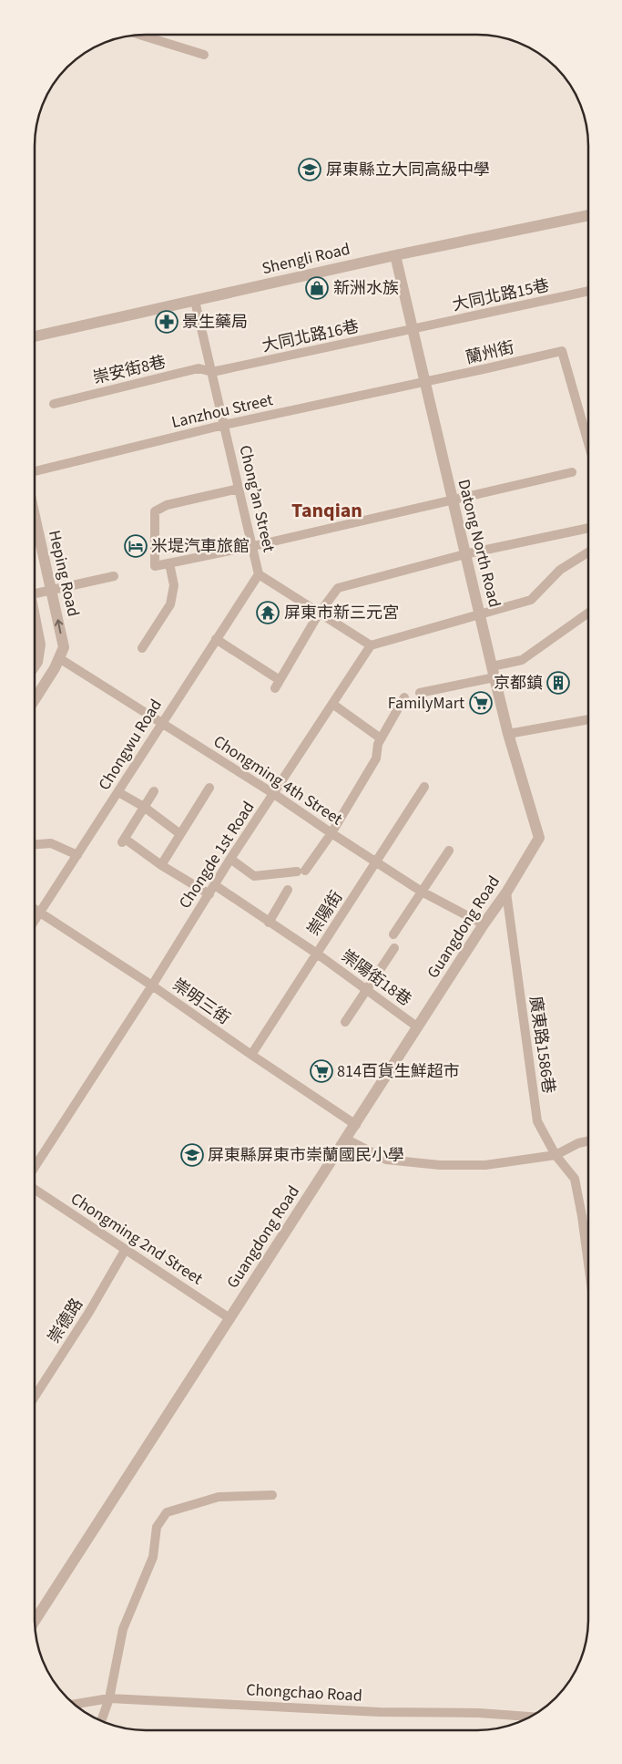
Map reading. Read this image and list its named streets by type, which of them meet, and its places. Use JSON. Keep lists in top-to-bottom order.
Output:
{
  "streets": {
    "street": [
      "Shengli Road",
      "大同北路15巷",
      "大同北路16巷",
      "蘭州街",
      "崇安街8巷",
      "Lanzhou Street",
      "Chong’an Street",
      "Datong North Road",
      "Heping Road",
      "Chongwu Road",
      "Chongming 4th Street",
      "Chongde 1st Road",
      "崇陽街",
      "Guangdong Road",
      "崇陽街18巷",
      "崇明三街",
      "廣東路1586巷",
      "Chongming 2nd Street",
      "崇德路",
      "Chongchao Road"
    ]
  },
  "crossings": [
    ["Shengli Road", "Chong’an Street"],
    ["Shengli Road", "Datong North Road"],
    ["大同北路15巷", "大同北路16巷"],
    ["大同北路15巷", "Datong North Road"],
    ["大同北路16巷", "崇安街8巷"],
    ["大同北路16巷", "Chong’an Street"],
    ["大同北路16巷", "Datong North Road"],
    ["蘭州街", "Lanzhou Street"],
    ["蘭州街", "Datong North Road"],
    ["崇安街8巷", "Chong’an Street"],
    ["Lanzhou Street", "Chong’an Street"],
    ["Lanzhou Street", "Datong North Road"],
    ["Chong’an Street", "Chongwu Road"],
    ["Chong’an Street", "Chongde 1st Road"],
    ["Datong North Road", "Guangdong Road"],
    ["Heping Road", "Chongming 4th Street"],
    ["Chongwu Road", "Chongming 4th Street"],
    ["Chongwu Road", "崇明三街"],
    ["Chongming 4th Street", "Chongde 1st Road"],
    ["Chongming 4th Street", "崇陽街"],
    ["Chongming 4th Street", "Guangdong Road"],
    ["Chongde 1st Road", "崇陽街18巷"],
    ["Chongde 1st Road", "崇明三街"],
    ["崇陽街", "崇陽街18巷"],
    ["崇陽街", "崇明三街"],
    ["Guangdong Road", "崇陽街18巷"],
    ["Guangdong Road", "崇明三街"],
    ["Guangdong Road", "廣東路1586巷"],
    ["Guangdong Road", "Chongming 2nd Street"],
    ["Chongming 2nd Street", "崇德路"]
  ],
  "districts": ["Tanqian"],
  "places": {
    "school or university": ["屏東縣立大同高級中學", "屏東縣屏東市崇蘭國民小學"],
    "shop": ["新洲水族"],
    "pharmacy": ["景生藥局"],
    "hotel": ["米堤汽車旅館"],
    "temple": ["屏東市新三元宮"],
    "building": ["京都鎮"],
    "supermarket": ["FamilyMart", "814百貨生鮮超市"]
  }
}
